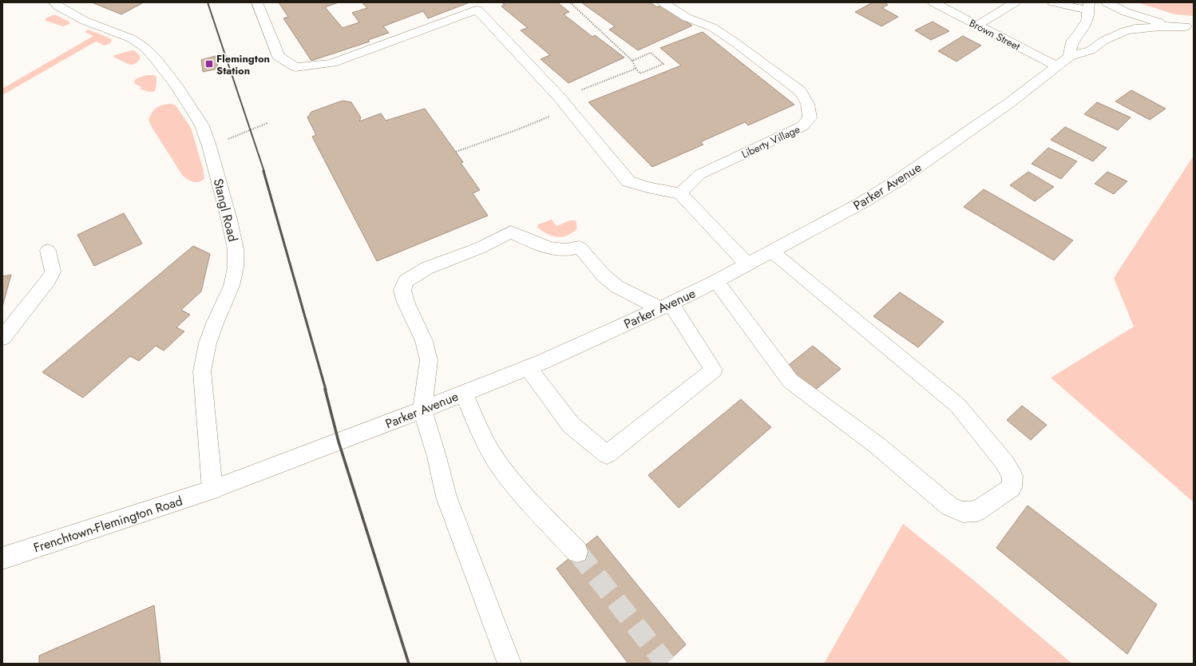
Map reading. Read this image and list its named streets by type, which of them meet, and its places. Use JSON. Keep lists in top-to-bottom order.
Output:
{
  "streets": {
    "main road": [
      "Brown Street",
      "Liberty Village",
      "Parker Avenue",
      "Stangl Road",
      "Frenchtown-Flemington Road"
    ]
  },
  "crossings": [
    ["Brown Street", "Parker Avenue"],
    ["Parker Avenue", "Stangl Road"],
    ["Parker Avenue", "Frenchtown-Flemington Road"],
    ["Stangl Road", "Frenchtown-Flemington Road"]
  ],
  "places": {
    "transit": ["Flemington Station"]
  }
}
